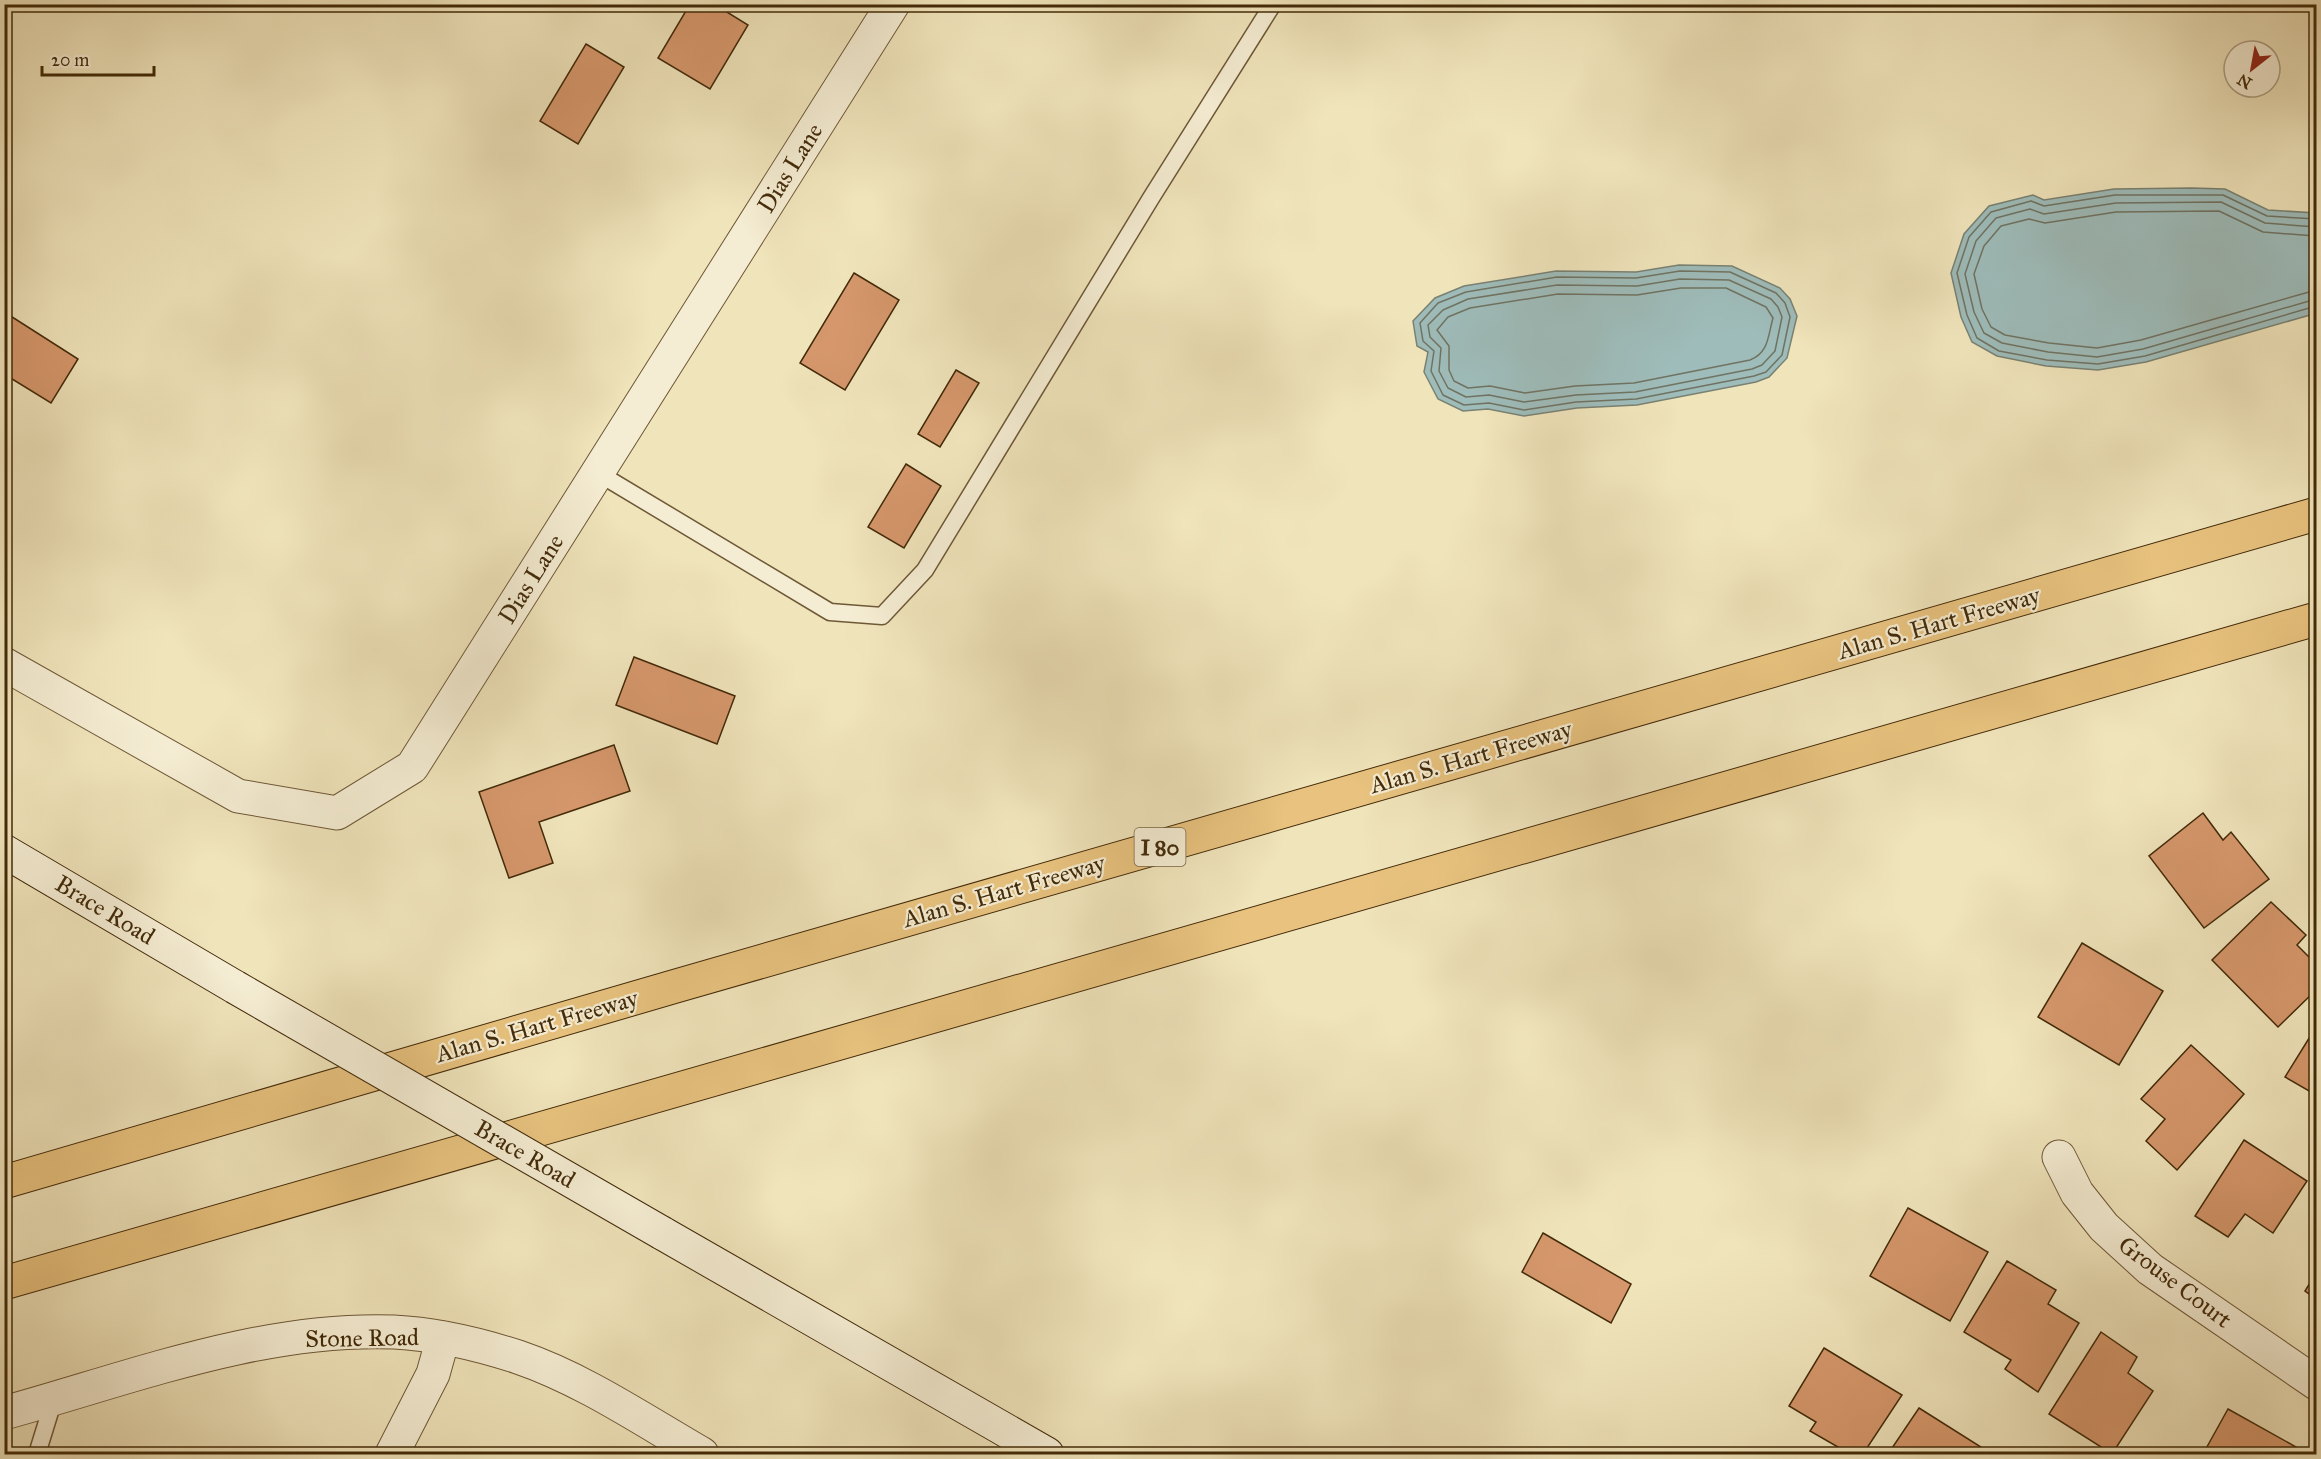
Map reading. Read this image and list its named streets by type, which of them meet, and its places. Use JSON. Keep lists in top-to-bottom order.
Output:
{
  "streets": {
    "highway": ["Alan S. Hart Freeway", "I 80"],
    "street": [
      "Dias Lane",
      "Brace Road",
      "Grouse Court",
      "Stone Road"
    ]
  },
  "scale_bar": "20 m",
  "north": "bottom left"
}
